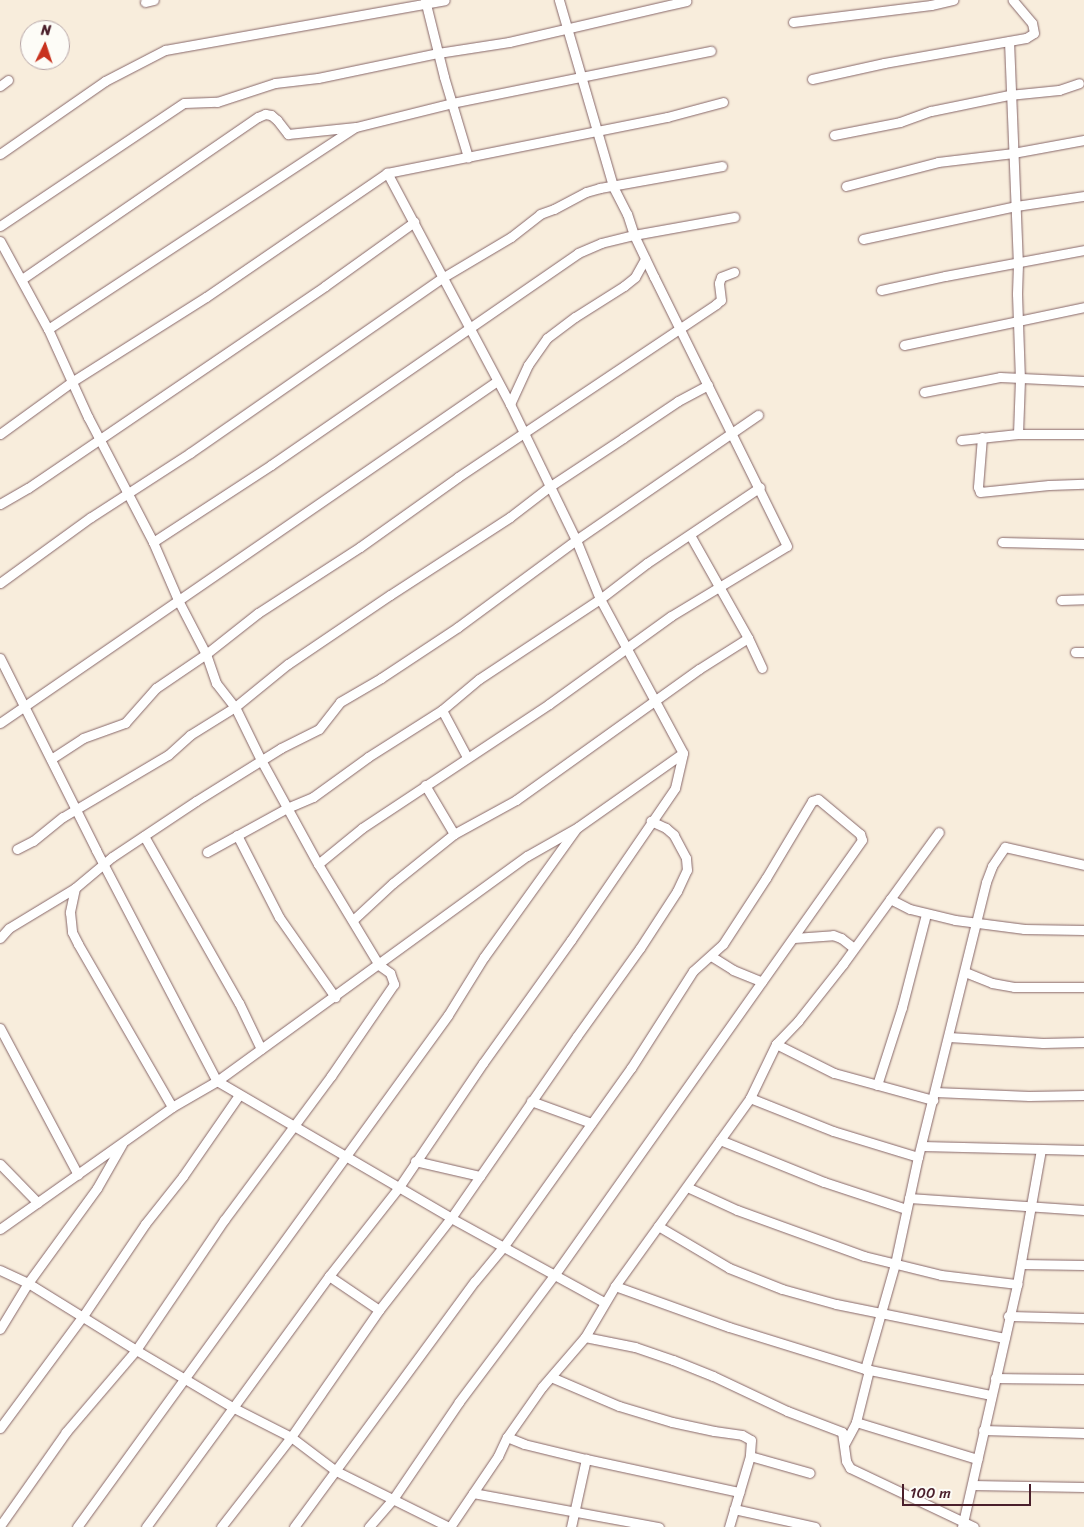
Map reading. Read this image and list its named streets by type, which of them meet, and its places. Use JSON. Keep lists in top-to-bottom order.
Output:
{
  "scale_bar": "100 m",
  "north": "top"
}
